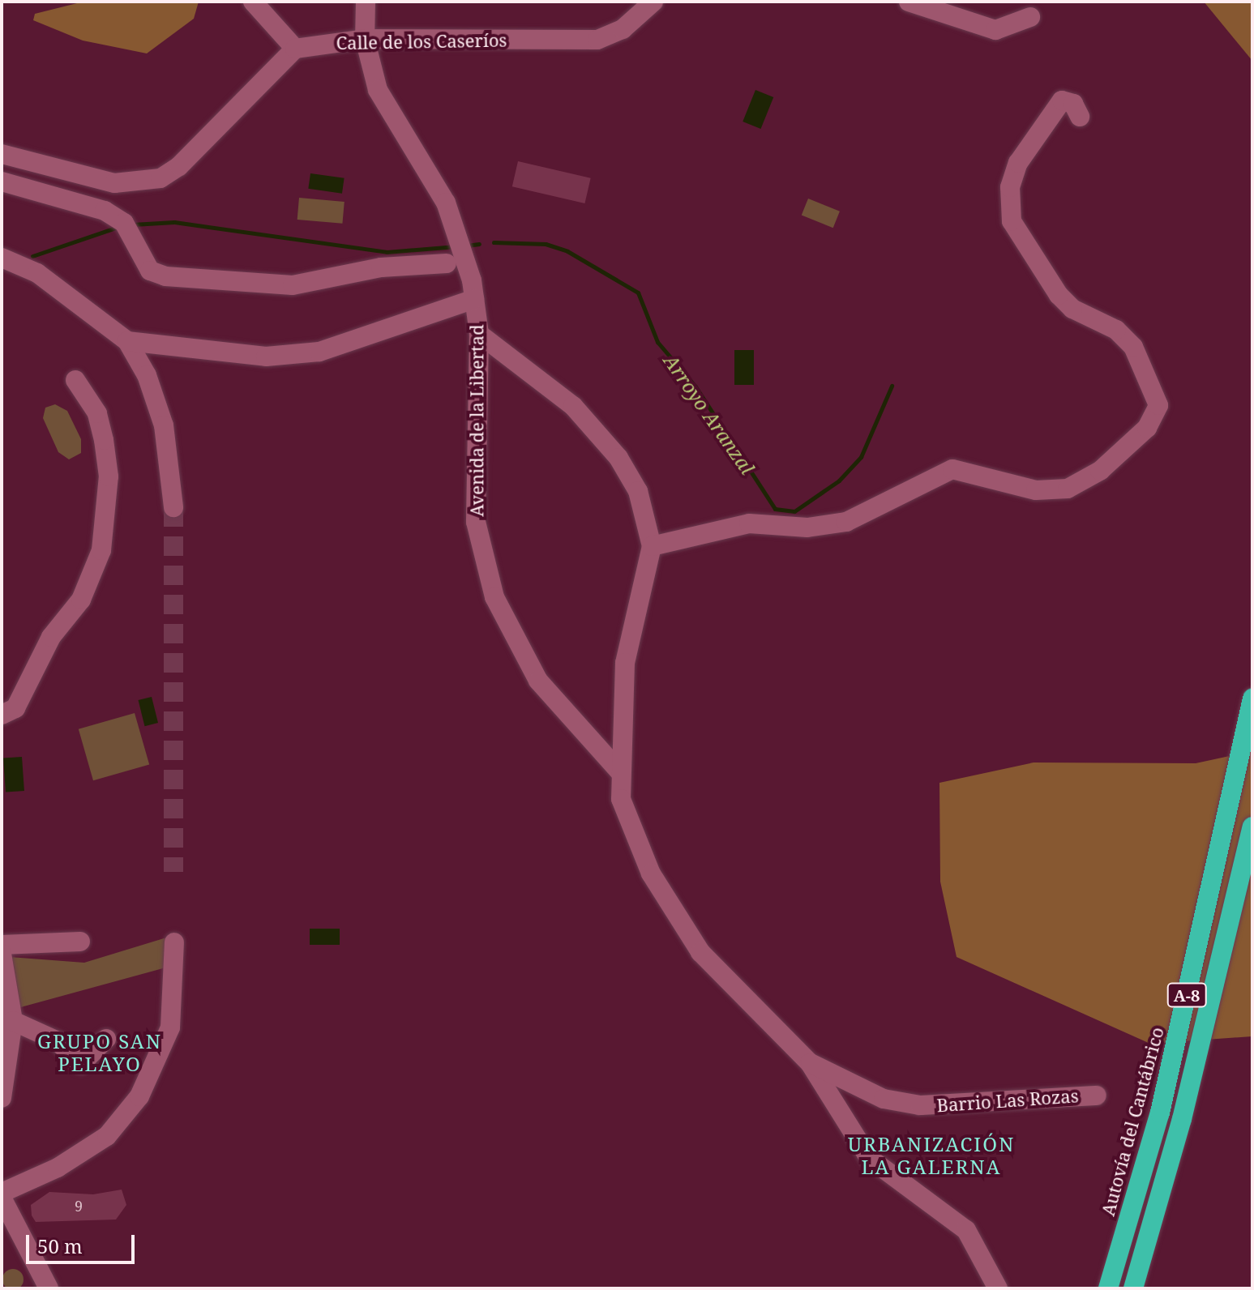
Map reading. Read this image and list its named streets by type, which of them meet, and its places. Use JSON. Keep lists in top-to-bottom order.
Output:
{
  "streets": {
    "highway": ["A-8", "Autovía del Cantábrico"],
    "street": ["Calle de los Caseríos", "Avenida de la Libertad", "Barrio Las Rozas"]
  },
  "crossings": [
    ["Calle de los Caseríos", "Avenida de la Libertad"],
    ["Avenida de la Libertad", "Barrio Las Rozas"]
  ],
  "districts": ["GRUPO SAN PELAYO", "URBANIZACIÓN LA GALERNA"],
  "water": ["Arroyo Aranzal"],
  "house_numbers": ["9"],
  "scale_bar": "50 m"
}
